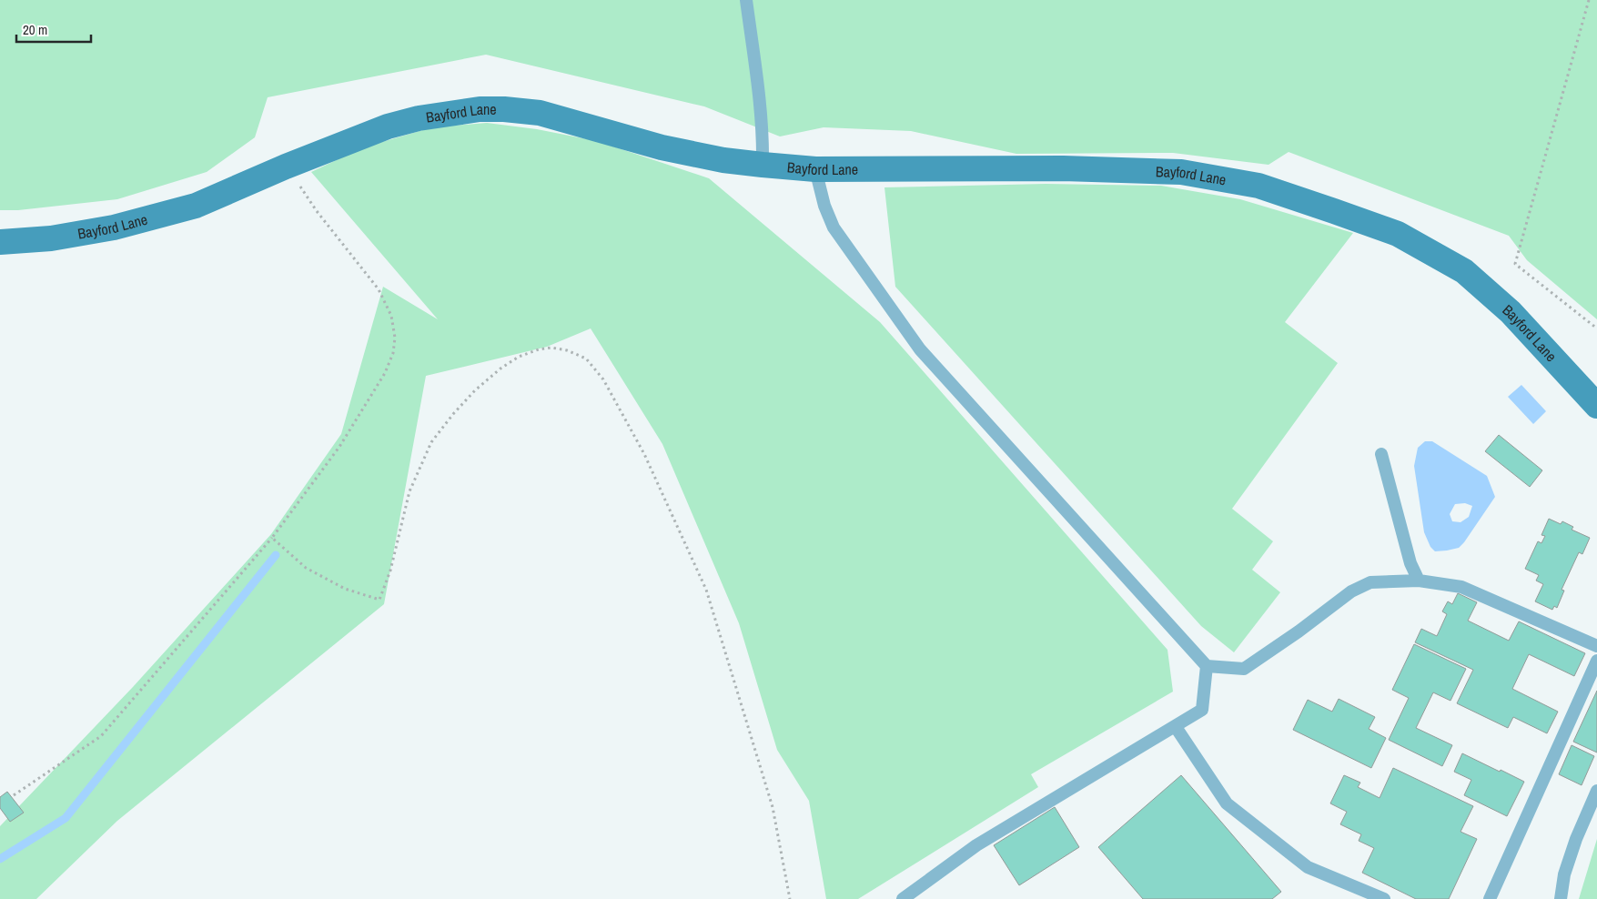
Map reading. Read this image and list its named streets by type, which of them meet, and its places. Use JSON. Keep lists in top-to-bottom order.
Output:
{
  "streets": {
    "street": ["Bayford Lane"]
  },
  "scale_bar": "20 m"
}
